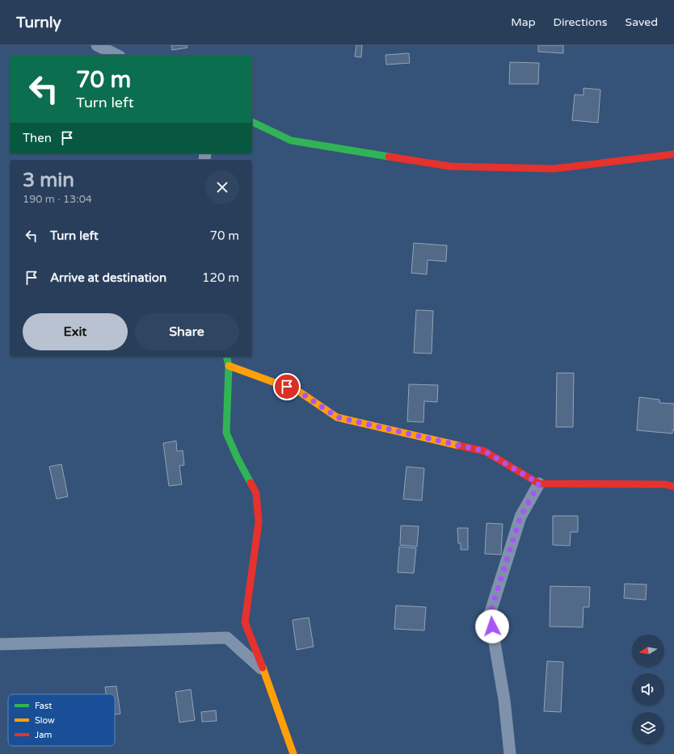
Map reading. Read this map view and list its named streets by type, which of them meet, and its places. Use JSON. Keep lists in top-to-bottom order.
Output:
{
  "legend": ["Fast", "Slow", "Jam"],
  "north": "left",
  "page": {
    "header": "Turnly",
    "nav": ["Map", "Directions", "Saved"],
    "turn": ["70 m", "Turn left"],
    "then": "Then",
    "heading": ["3 min", "190 m · 13:04"],
    "list": [
      {
        "name": "Turn left",
        "value": "70 m"
      },
      {
        "name": "Arrive at destination",
        "value": "120 m"
      }
    ],
    "buttons": ["Exit", "Share"]
  }
}
